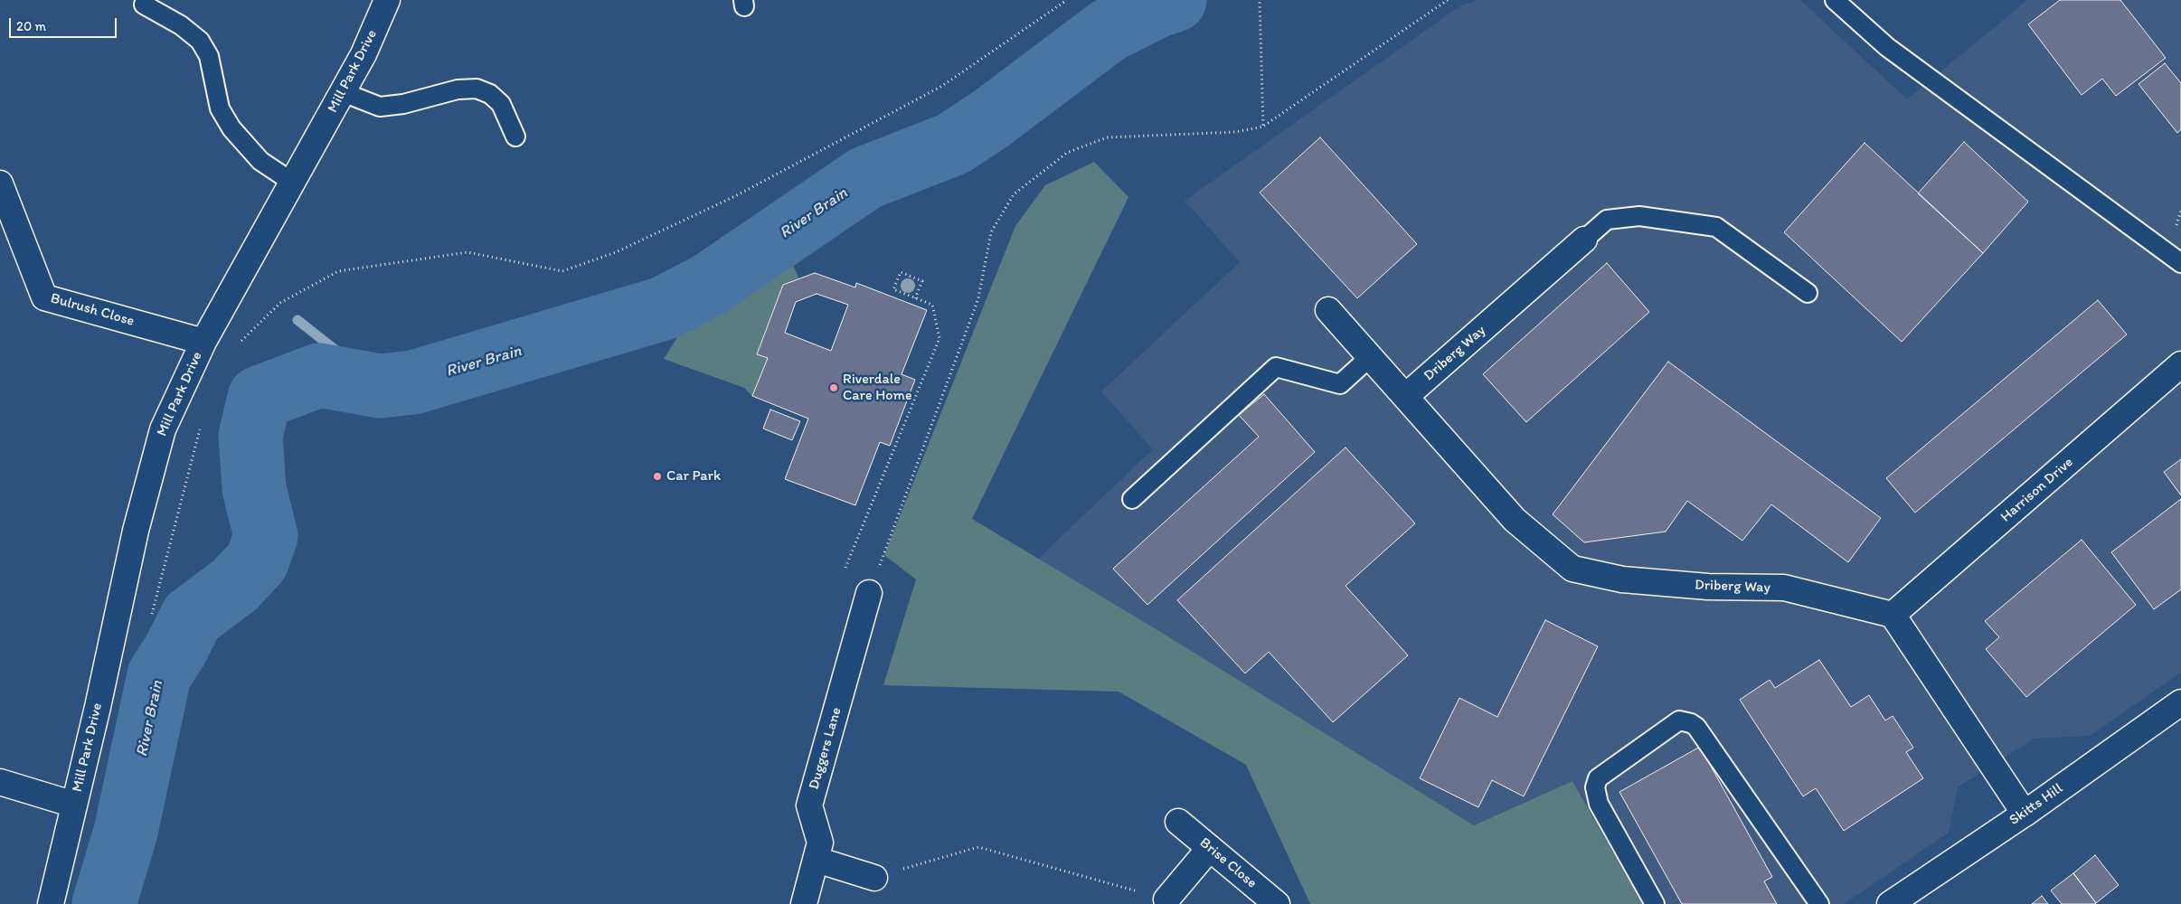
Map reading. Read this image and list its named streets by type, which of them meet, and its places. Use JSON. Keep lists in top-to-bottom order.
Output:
{
  "streets": {
    "street": [
      "Mill Park Drive",
      "Bulrush Close",
      "Driberg Way",
      "Harrison Drive",
      "Duggers Lane",
      "Skitts Hill",
      "Brise Close"
    ]
  },
  "crossings": [
    ["Mill Park Drive", "Bulrush Close"],
    ["Driberg Way", "Harrison Drive"]
  ],
  "water": ["River Brain"],
  "places": ["Riverdale Care Home", "Car Park"],
  "scale_bar": "20 m"
}
